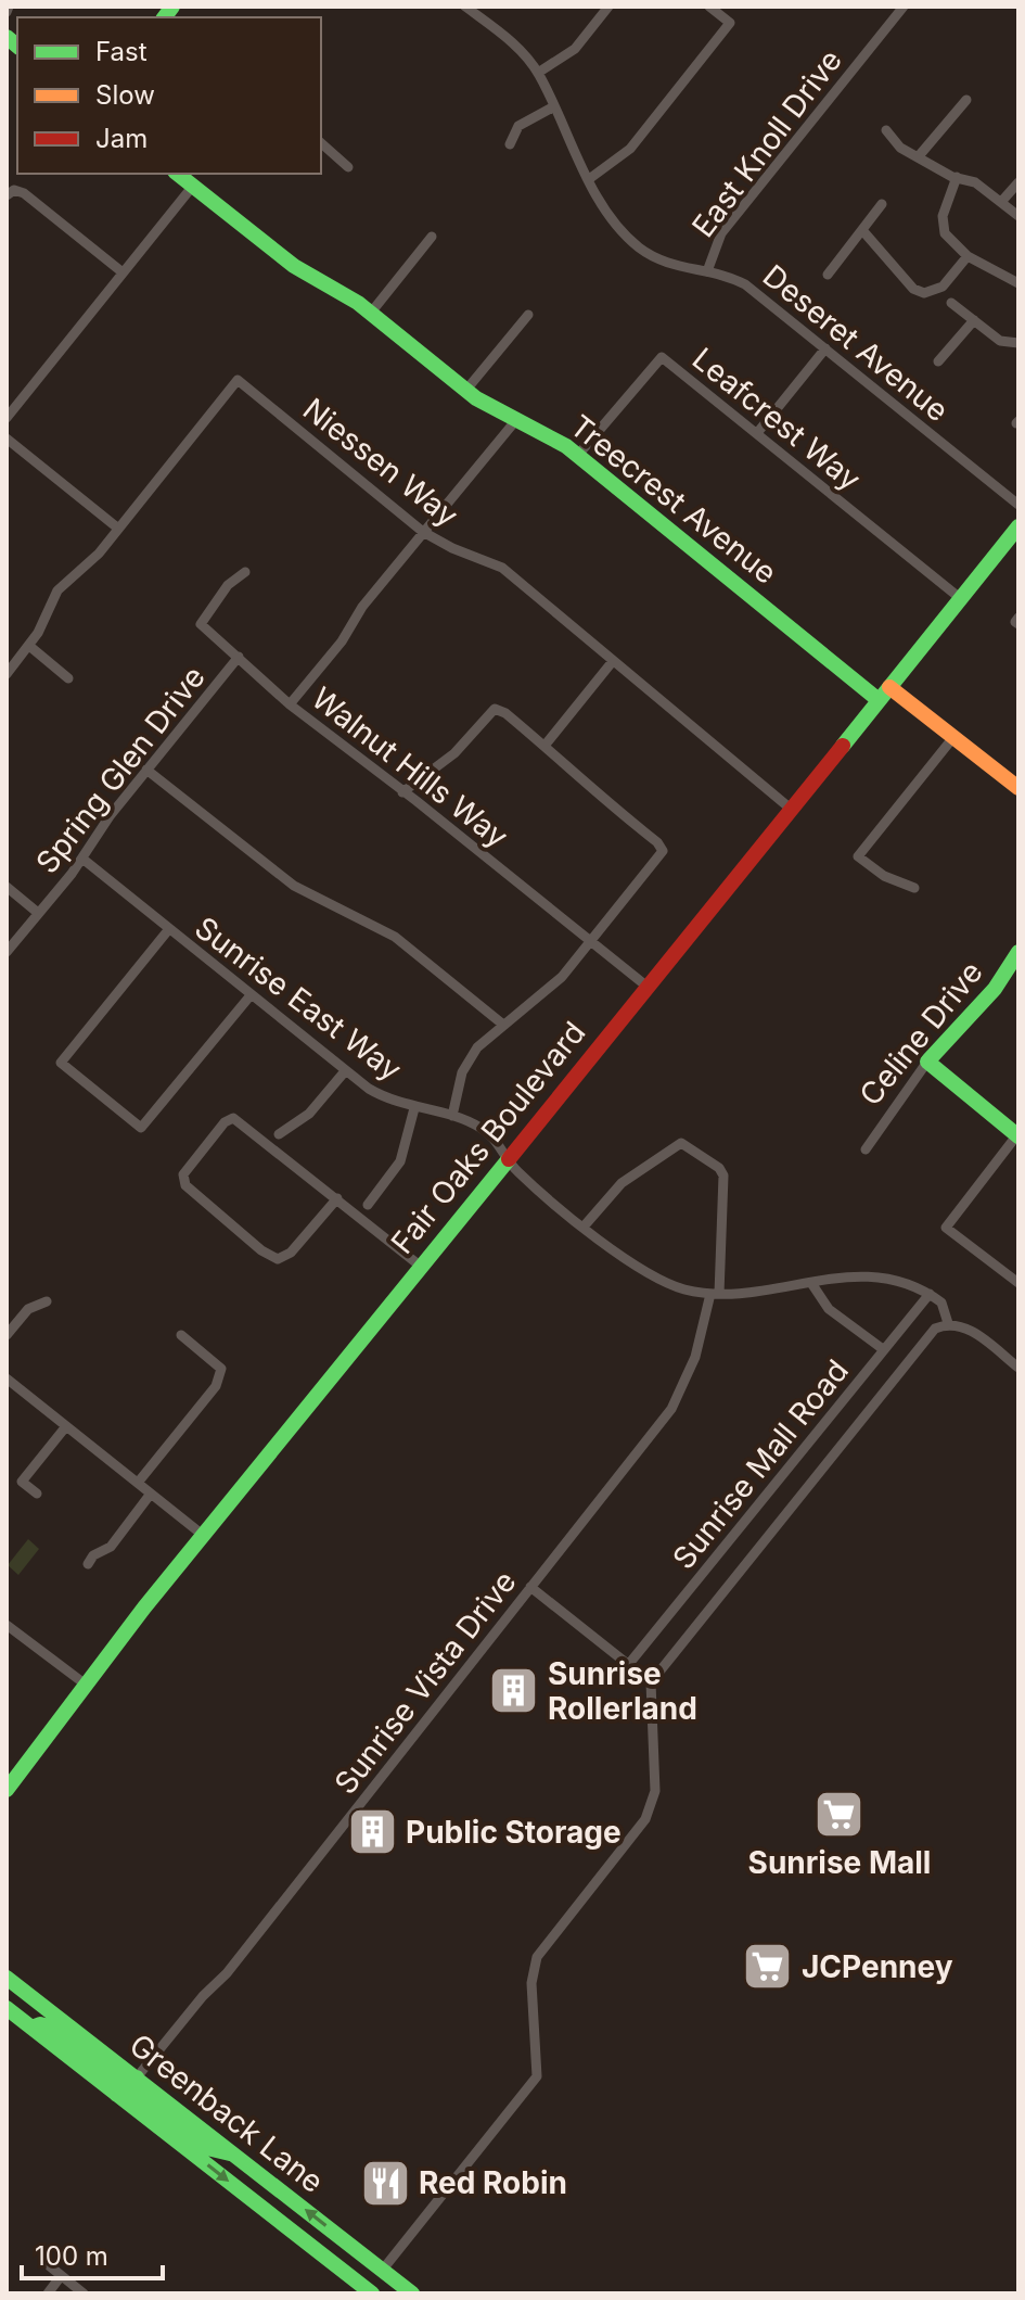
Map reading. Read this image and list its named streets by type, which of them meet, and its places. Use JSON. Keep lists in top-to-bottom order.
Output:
{
  "streets": {
    "main road": [
      "Treecrest Avenue",
      "Celine Drive",
      "Fair Oaks Boulevard",
      "Greenback Lane"
    ],
    "street": [
      "East Knoll Drive",
      "Deseret Avenue",
      "Leafcrest Way",
      "Niessen Way",
      "Walnut Hills Way",
      "Spring Glen Drive",
      "Sunrise East Way",
      "Sunrise Mall Road",
      "Sunrise Vista Drive"
    ]
  },
  "crossings": [
    ["East Knoll Drive", "Deseret Avenue"],
    ["Leafcrest Way", "Treecrest Avenue"],
    ["Leafcrest Way", "Fair Oaks Boulevard"],
    ["Niessen Way", "Fair Oaks Boulevard"],
    ["Treecrest Avenue", "Fair Oaks Boulevard"],
    ["Walnut Hills Way", "Spring Glen Drive"],
    ["Walnut Hills Way", "Fair Oaks Boulevard"],
    ["Spring Glen Drive", "Sunrise East Way"],
    ["Sunrise East Way", "Fair Oaks Boulevard"],
    ["Sunrise East Way", "Sunrise Mall Road"],
    ["Sunrise East Way", "Sunrise Vista Drive"],
    ["Sunrise Vista Drive", "Greenback Lane"]
  ],
  "places": {
    "building": ["Sunrise Rollerland", "Public Storage"],
    "supermarket": ["Sunrise Mall", "JCPenney"],
    "restaurant": ["Red Robin"]
  },
  "legend": ["Fast", "Slow", "Jam"],
  "scale_bar": "100 m"
}
